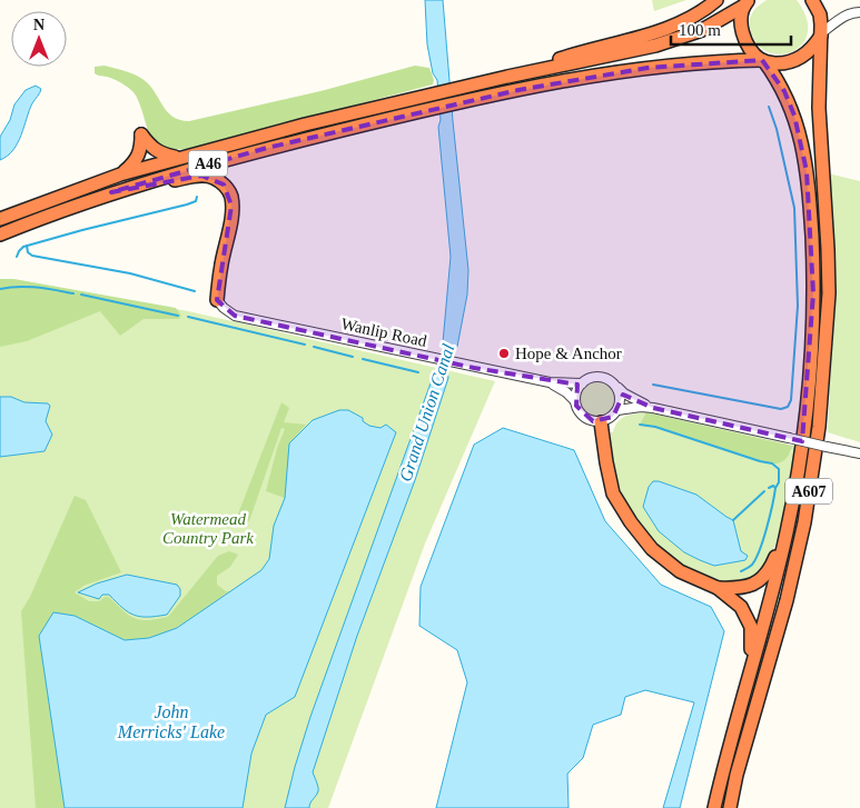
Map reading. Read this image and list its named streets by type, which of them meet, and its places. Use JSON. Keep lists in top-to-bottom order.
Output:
{
  "streets": {
    "highway": ["A46", "A607"],
    "street": ["Wanlip Road"]
  },
  "crossings": [
    ["A46", "A607"]
  ],
  "water": ["Grand Union Canal", "John Merricks' Lake"],
  "parks": ["Watermead Country Park"],
  "places": ["Hope & Anchor"],
  "scale_bar": "100 m",
  "north": "top"
}
